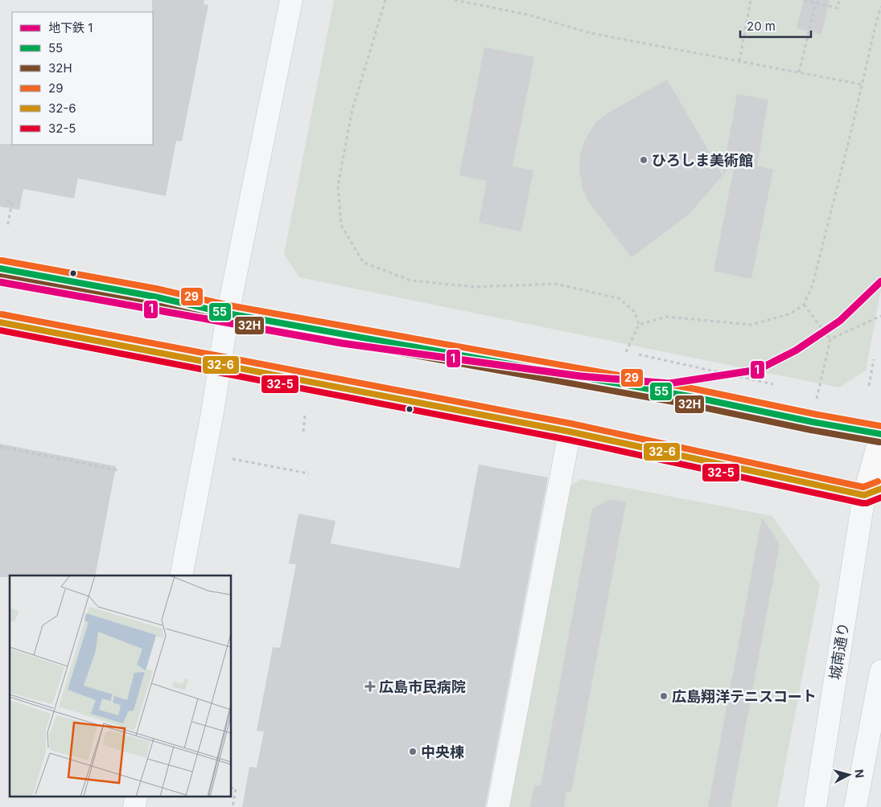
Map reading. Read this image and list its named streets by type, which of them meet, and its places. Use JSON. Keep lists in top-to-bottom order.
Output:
{
  "streets": {
    "street": ["城南通り"]
  },
  "places": {
    "other": ["ひろしま美術館", "広島翔洋テニスコート", "中央棟"],
    "health": ["広島市民病院"]
  },
  "lines": [
    "transit line 29",
    "transit line 55",
    "transit line 32H",
    "metro line 1",
    "transit line 32-6",
    "transit line 32-5"
  ],
  "legend": [
    "地下鉄 1",
    "55",
    "32H",
    "29",
    "32-6",
    "32-5"
  ],
  "scale_bar": "20 m",
  "north": "right"
}
